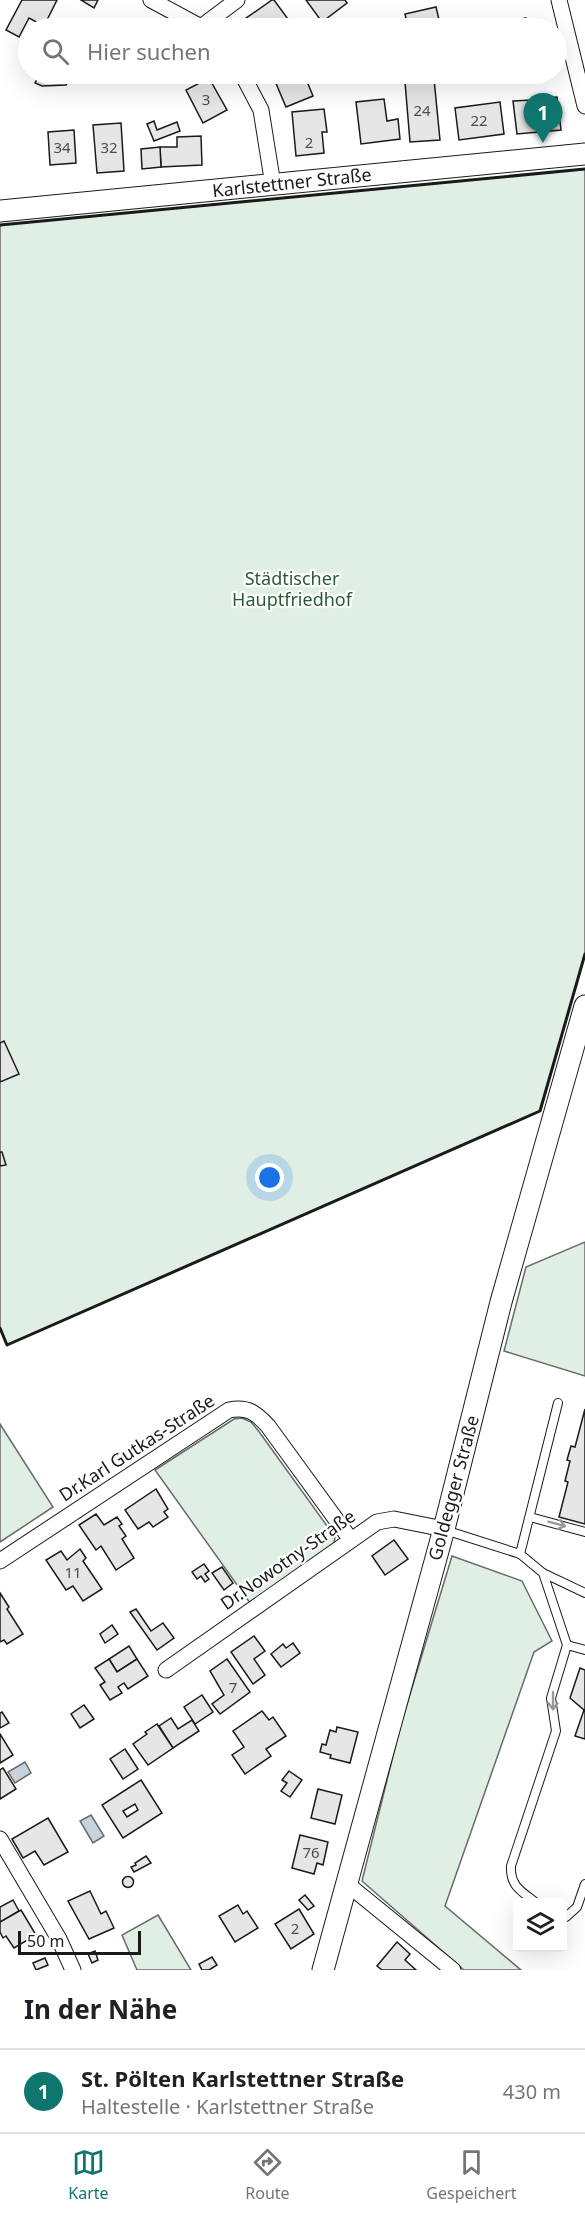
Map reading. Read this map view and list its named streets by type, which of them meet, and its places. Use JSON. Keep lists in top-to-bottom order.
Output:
{
  "streets": {
    "street": [
      "Karlstettner Straße",
      "Dr.Karl Gutkas-Straße",
      "Goldegger Straße",
      "Dr.Nowotny-Straße"
    ]
  },
  "crossings": [
    ["Dr.Karl Gutkas-Straße", "Dr.Nowotny-Straße"],
    ["Goldegger Straße", "Dr.Nowotny-Straße"]
  ],
  "parks": ["Städtischer Hauptfriedhof"],
  "house_numbers": [
    "3",
    "24",
    "22",
    "2",
    "34",
    "32",
    "11",
    "7",
    "76",
    "2"
  ],
  "scale_bar": "50 m",
  "page": {
    "search": "Hier suchen",
    "pins": "1",
    "scale": "50 m",
    "heading": "In der Nähe",
    "list": [
      {
        "mark": "1",
        "name": "St. Pölten Karlstettner Straße",
        "note": "Haltestelle · Karlstettner Straße",
        "value": "430 m"
      }
    ],
    "nav": ["Karte", "Route", "Gespeichert"]
  }
}
